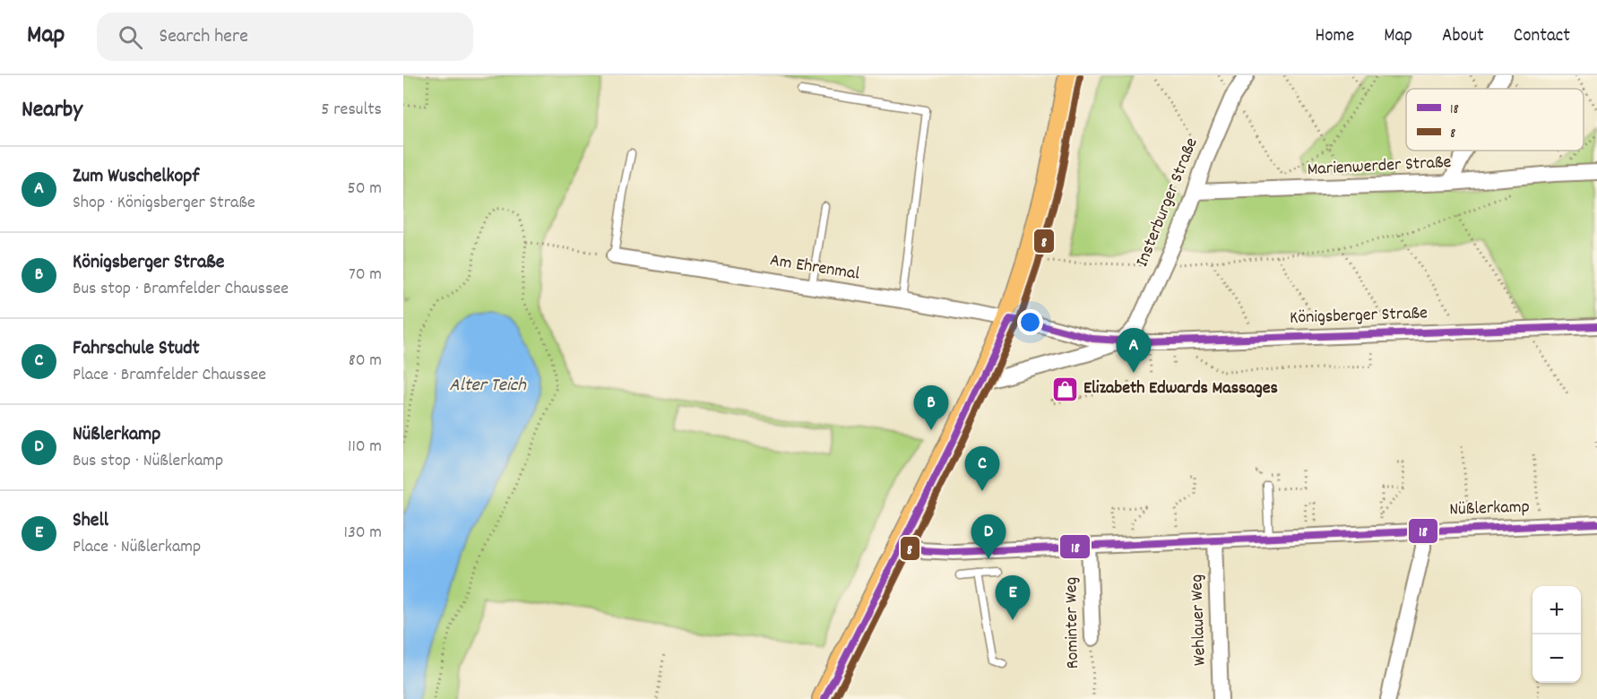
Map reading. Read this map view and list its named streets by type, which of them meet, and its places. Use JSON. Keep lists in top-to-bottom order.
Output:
{
  "streets": {
    "street": [
      "Marienwerder Straße",
      "Insterburger Straße",
      "Am Ehrenmal",
      "Königsberger Straße",
      "Nüßlerkamp",
      "Wehlauer Weg",
      "Rominter Weg"
    ]
  },
  "crossings": [
    ["Marienwerder Straße", "Insterburger Straße"],
    ["Insterburger Straße", "Königsberger Straße"],
    ["Am Ehrenmal", "Königsberger Straße"],
    ["Nüßlerkamp", "Wehlauer Weg"],
    ["Nüßlerkamp", "Rominter Weg"]
  ],
  "water": ["Alter Teich"],
  "places": {
    "shop": ["Elizabeth Edwards Massages"]
  },
  "lines": ["transit line 8", "transit line 18"],
  "legend": ["18", "8"],
  "page": {
    "header": "Map",
    "search": "Search here",
    "nav": [
      "Home",
      "Map",
      "About",
      "Contact"
    ],
    "heading": ["Nearby", "5 results"],
    "list": [
      {
        "mark": "A",
        "name": "Zum Wuschelkopf",
        "note": "Shop · Königsberger Straße",
        "value": "50 m"
      },
      {
        "mark": "B",
        "name": "Königsberger Straße",
        "note": "Bus stop · Bramfelder Chaussee",
        "value": "70 m"
      },
      {
        "mark": "C",
        "name": "Fahrschule Studt",
        "note": "Place · Bramfelder Chaussee",
        "value": "80 m"
      },
      {
        "mark": "D",
        "name": "Nüßlerkamp",
        "note": "Bus stop · Nüßlerkamp",
        "value": "110 m"
      },
      {
        "mark": "E",
        "name": "Shell",
        "note": "Place · Nüßlerkamp",
        "value": "130 m"
      }
    ],
    "pins": [
      "A",
      "B",
      "C",
      "D",
      "E"
    ],
    "map_buttons": ["+", "−"]
  }
}
